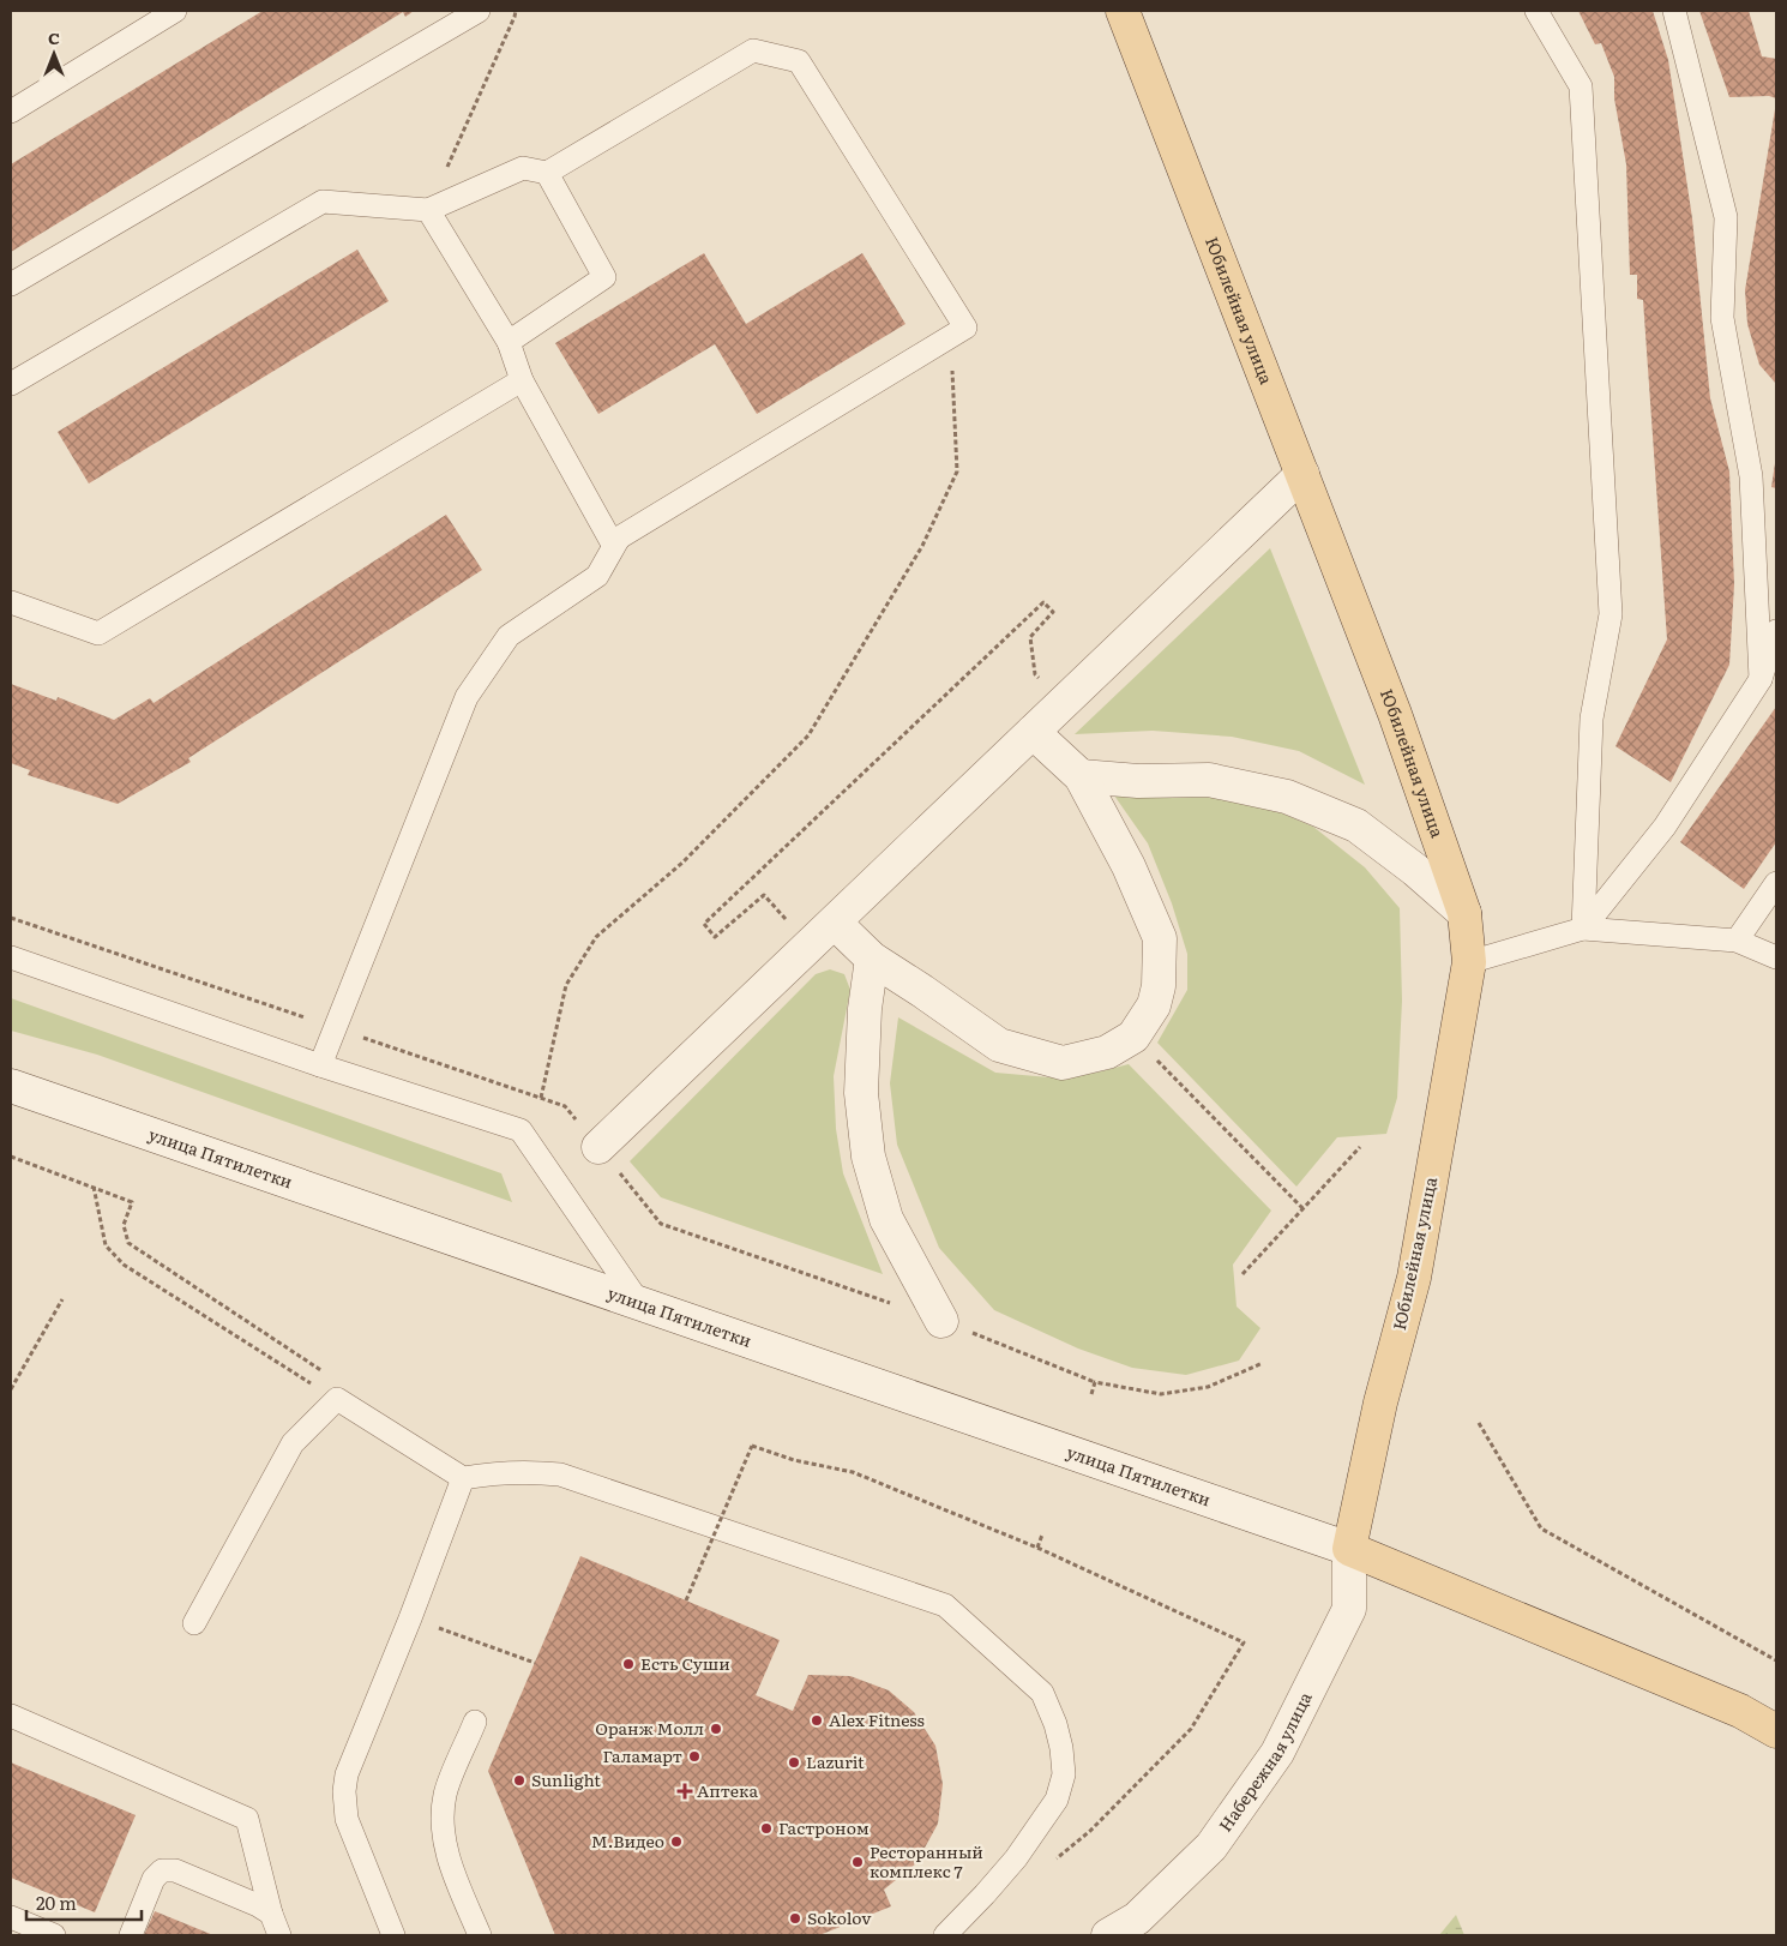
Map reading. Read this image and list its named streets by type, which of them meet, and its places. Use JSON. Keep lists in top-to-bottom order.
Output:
{
  "streets": {
    "main road": ["Юбилейная улица"],
    "street": ["улица Пятилетки", "Набережная улица"]
  },
  "crossings": [
    ["Юбилейная улица", "улица Пятилетки"],
    ["Юбилейная улица", "Набережная улица"],
    ["улица Пятилетки", "Набережная улица"]
  ],
  "places": {
    "other": [
      "Есть Суши",
      "Alex Fitness",
      "Оранж Молл",
      "Галамарт",
      "Lazurit",
      "Sunlight",
      "Гастроном",
      "М.Видео",
      "Ресторанный комплекс 7",
      "Sokolov"
    ],
    "health": ["Аптека"]
  },
  "scale_bar": "20 m",
  "north": "top"
}
